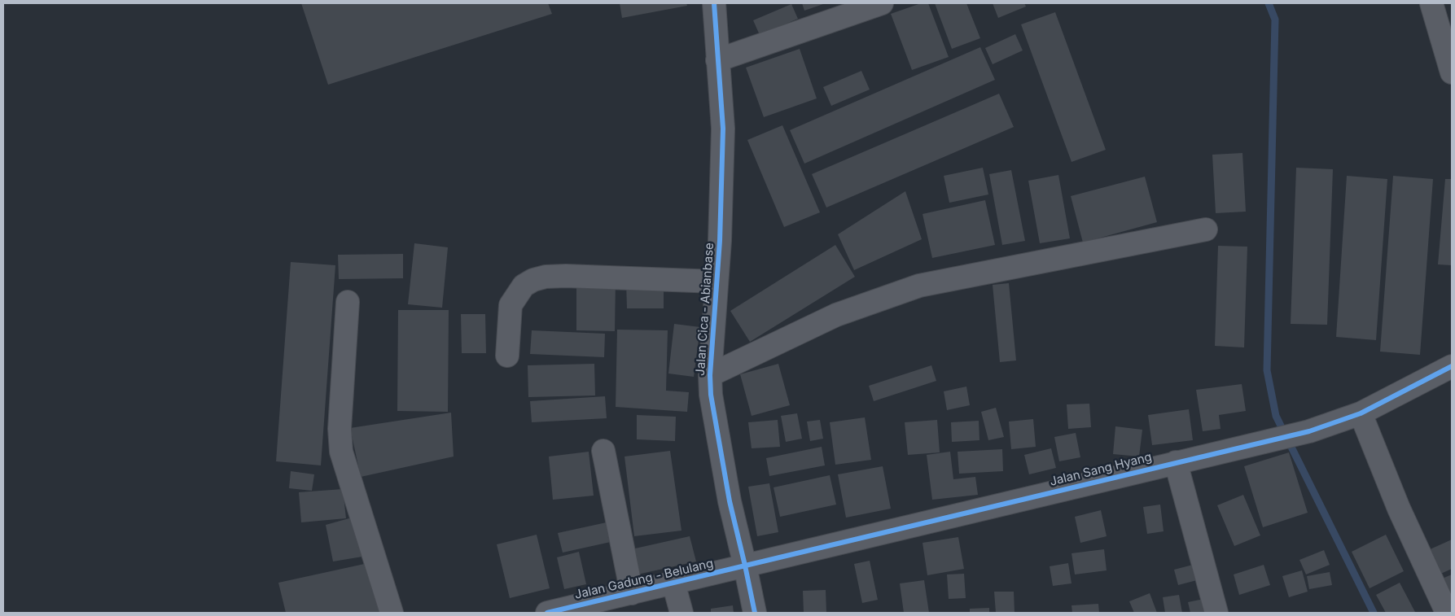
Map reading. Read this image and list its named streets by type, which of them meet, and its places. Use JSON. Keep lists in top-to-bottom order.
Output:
{
  "streets": {
    "street": ["Jalan Cica - Abianbase", "Jalan Sang Hyang", "Jalan Gadung - Belulang"]
  },
  "crossings": [
    ["Jalan Cica - Abianbase", "Jalan Sang Hyang"],
    ["Jalan Cica - Abianbase", "Jalan Gadung - Belulang"],
    ["Jalan Sang Hyang", "Jalan Gadung - Belulang"]
  ]
}
